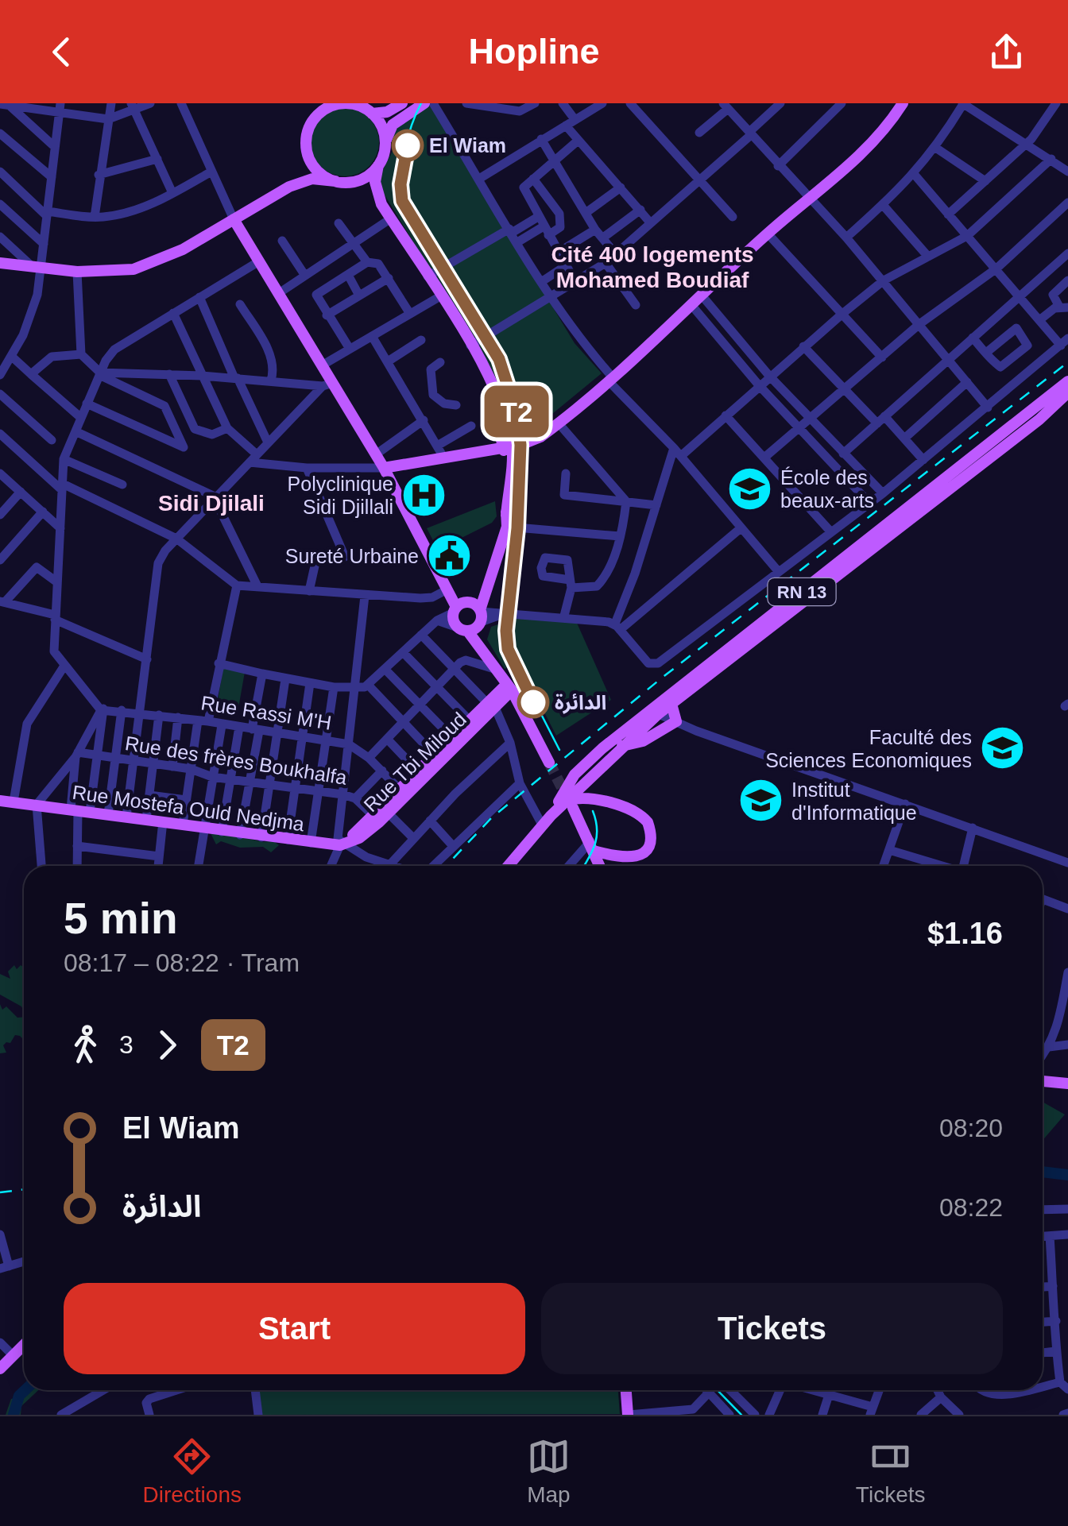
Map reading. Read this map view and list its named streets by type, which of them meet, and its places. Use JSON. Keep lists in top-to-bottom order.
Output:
{
  "streets": {
    "main road": ["RN 13", "Rue Tbi Miloud", "Rue Mostefa Ould Nedjma"],
    "street": ["Rue Rassi M'H", "Rue des frères Boukhalfa"]
  },
  "crossings": [
    ["Rue Rassi M'H", "Rue Tbi Miloud"],
    ["Rue des frères Boukhalfa", "Rue Tbi Miloud"],
    ["Rue Tbi Miloud", "Rue Mostefa Ould Nedjma"]
  ],
  "districts": ["Cité 400 logements Mohamed Boudiaf", "Sidi Djilali"],
  "places": {
    "other": ["El Wiam", "الدائرة"],
    "school or university": ["École des beaux-arts", "Faculté des Sciences Economiques", "Institut d'Informatique"],
    "hospital": ["Polyclinique Sidi Djillali"],
    "public building": ["Sureté Urbaine"]
  },
  "lines": ["tram line T2"],
  "page": {
    "header": "Hopline",
    "on_map": "T2",
    "heading": ["5 min", "08:17 – 08:22 · Tram", "$1.16"],
    "legs": ["3", "T2"],
    "list": [
      {
        "name": "El Wiam",
        "value": "08:20"
      },
      {
        "name": "الدائرة",
        "value": "08:22"
      }
    ],
    "buttons": ["Start", "Tickets"],
    "tabs": ["Directions", "Map", "Tickets"]
  }
}
